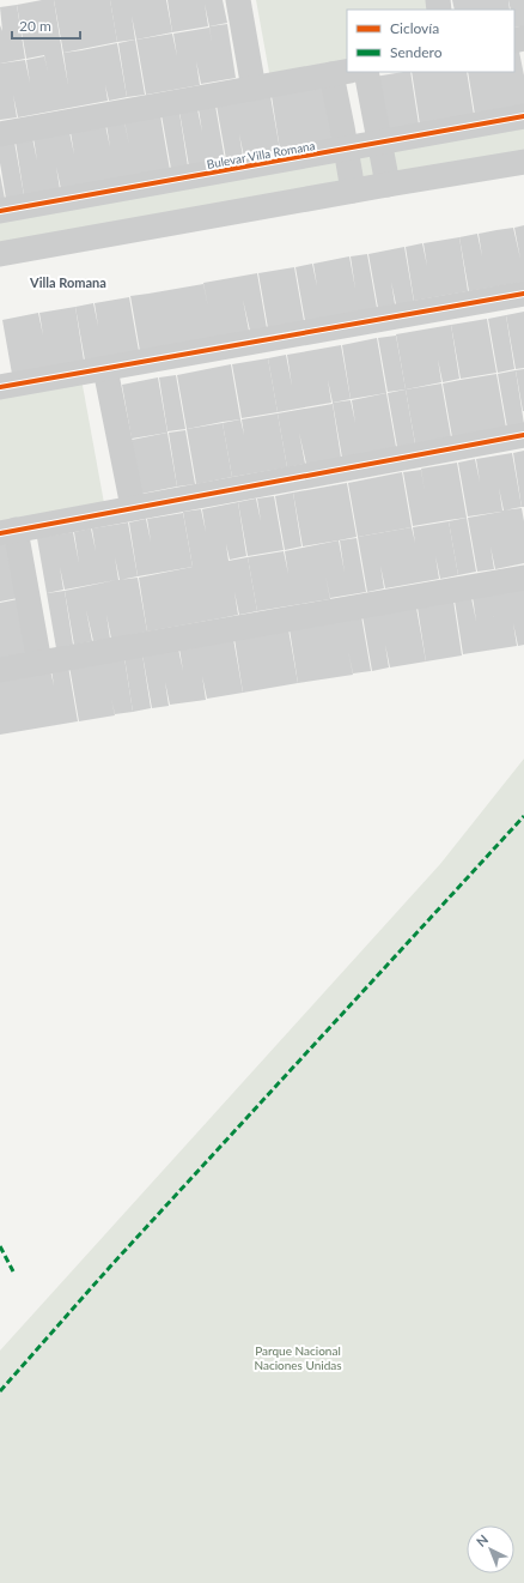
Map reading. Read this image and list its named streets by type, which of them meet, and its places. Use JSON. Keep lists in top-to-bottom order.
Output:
{
  "streets": {
    "street": ["Bulevar Villa Romana"]
  },
  "districts": ["Villa Romana"],
  "parks": ["Parque Nacional Naciones Unidas"],
  "legend": ["Ciclovía", "Sendero"],
  "scale_bar": "20 m",
  "north": "top left"
}
